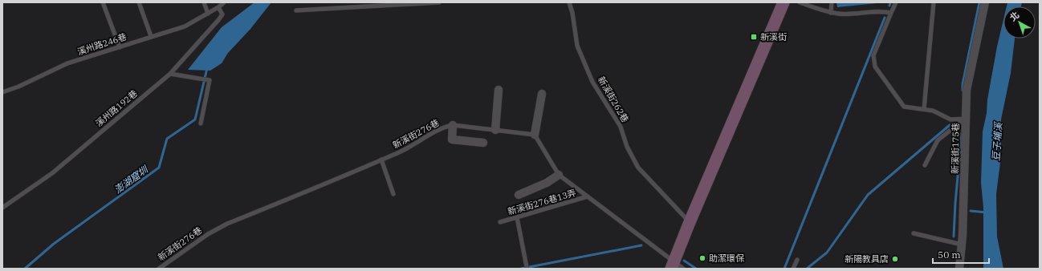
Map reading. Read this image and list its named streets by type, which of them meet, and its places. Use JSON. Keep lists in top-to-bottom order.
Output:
{
  "streets": {
    "street": ["新溪街175巷"],
    "lane": [
      "溪州路246巷",
      "新溪街262巷",
      "溪州路192巷",
      "新溪街276巷",
      "新溪街276巷13弄"
    ]
  },
  "crossings": [
    ["溪州路246巷", "溪州路192巷"]
  ],
  "water": ["豆子埔溪", "澎湖窟圳"],
  "places": {
    "transit": ["新溪街"],
    "other": ["助潔環保", "新陽教具店"]
  },
  "scale_bar": "50 m",
  "north": "top left"
}
